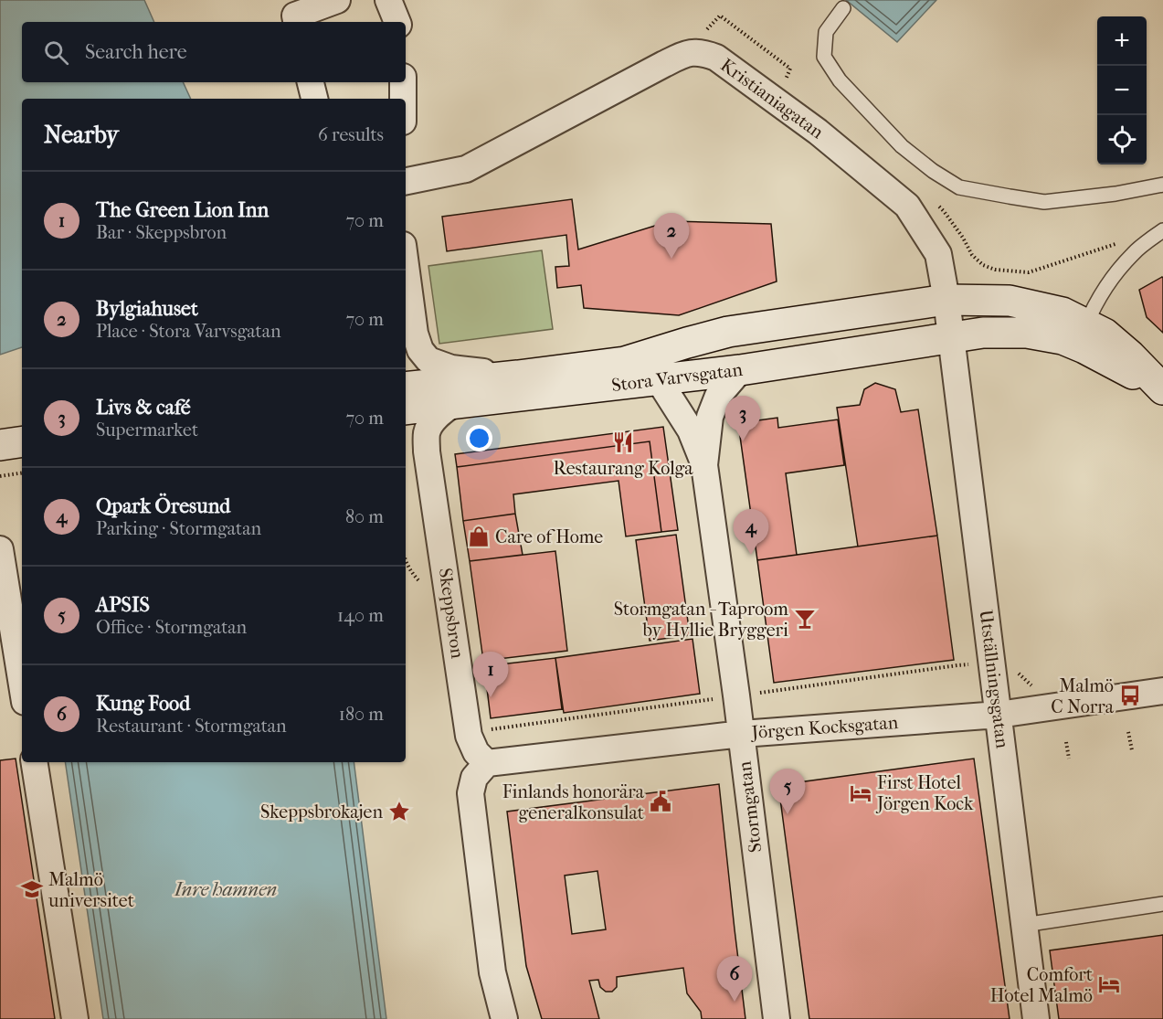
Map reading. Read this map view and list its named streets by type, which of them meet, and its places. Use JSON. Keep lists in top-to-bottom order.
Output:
{
  "streets": {
    "street": [
      "Kristianiagatan",
      "Stora Varvsgatan",
      "Skeppsbron",
      "Utställningsgatan",
      "Jörgen Kocksgatan",
      "Stormgatan"
    ]
  },
  "crossings": [
    ["Kristianiagatan", "Stora Varvsgatan"],
    ["Kristianiagatan", "Utställningsgatan"],
    ["Stora Varvsgatan", "Skeppsbron"],
    ["Stora Varvsgatan", "Utställningsgatan"],
    ["Stora Varvsgatan", "Stormgatan"],
    ["Skeppsbron", "Jörgen Kocksgatan"],
    ["Utställningsgatan", "Jörgen Kocksgatan"],
    ["Jörgen Kocksgatan", "Stormgatan"]
  ],
  "water": ["Inre hamnen"],
  "places": {
    "restaurant": ["Restaurang Kolga"],
    "shop": ["Care of Home"],
    "bar": ["Stormgatan - Taproom by Hyllie Bryggeri"],
    "bus stop": ["Malmö C Norra"],
    "hotel": ["First Hotel Jörgen Kock", "Comfort Hotel Malmö"],
    "public building": ["Finlands honorära generalkonsulat"],
    "place": ["Skeppsbrokajen"],
    "school or university": ["Malmö universitet"]
  },
  "page": {
    "map_buttons": ["+", "−"],
    "search": "Search here",
    "heading": ["Nearby", "6 results"],
    "list": [
      {
        "mark": "1",
        "name": "The Green Lion Inn",
        "note": "Bar · Skeppsbron",
        "value": "70 m"
      },
      {
        "mark": "2",
        "name": "Bylgiahuset",
        "note": "Place · Stora Varvsgatan",
        "value": "70 m"
      },
      {
        "mark": "3",
        "name": "Livs & café",
        "note": "Supermarket",
        "value": "70 m"
      },
      {
        "mark": "4",
        "name": "Qpark Öresund",
        "note": "Parking · Stormgatan",
        "value": "80 m"
      },
      {
        "mark": "5",
        "name": "APSIS",
        "note": "Office · Stormgatan",
        "value": "140 m"
      },
      {
        "mark": "6",
        "name": "Kung Food",
        "note": "Restaurant · Stormgatan",
        "value": "180 m"
      }
    ],
    "pins": [
      "2",
      "3",
      "4",
      "1",
      "5",
      "6"
    ]
  }
}
